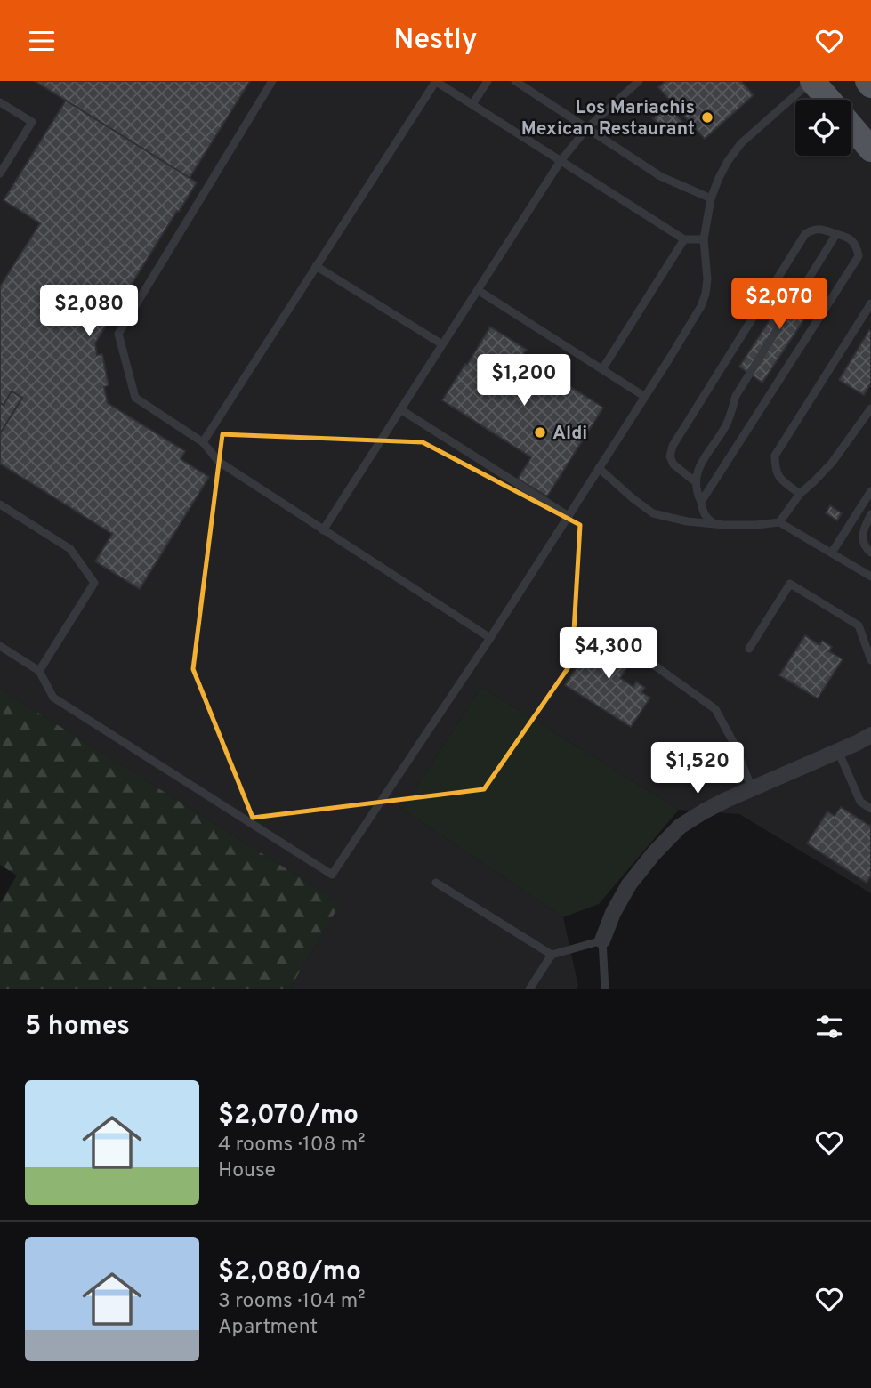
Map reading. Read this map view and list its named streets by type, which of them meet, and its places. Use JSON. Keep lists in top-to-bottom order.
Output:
{
  "places": ["Los Mariachis Mexican Restaurant", "Aldi"],
  "page": {
    "header": "Nestly",
    "price": [
      "$2,070",
      "$2,080",
      "$1,200",
      "$4,300",
      "$1,520"
    ],
    "heading": "5 homes",
    "list": [
      {
        "name": "$2,070/mo",
        "note": "4 rooms · 108 m² · House"
      },
      {
        "name": "$2,080/mo",
        "note": "3 rooms · 104 m² · Apartment"
      }
    ]
  }
}
